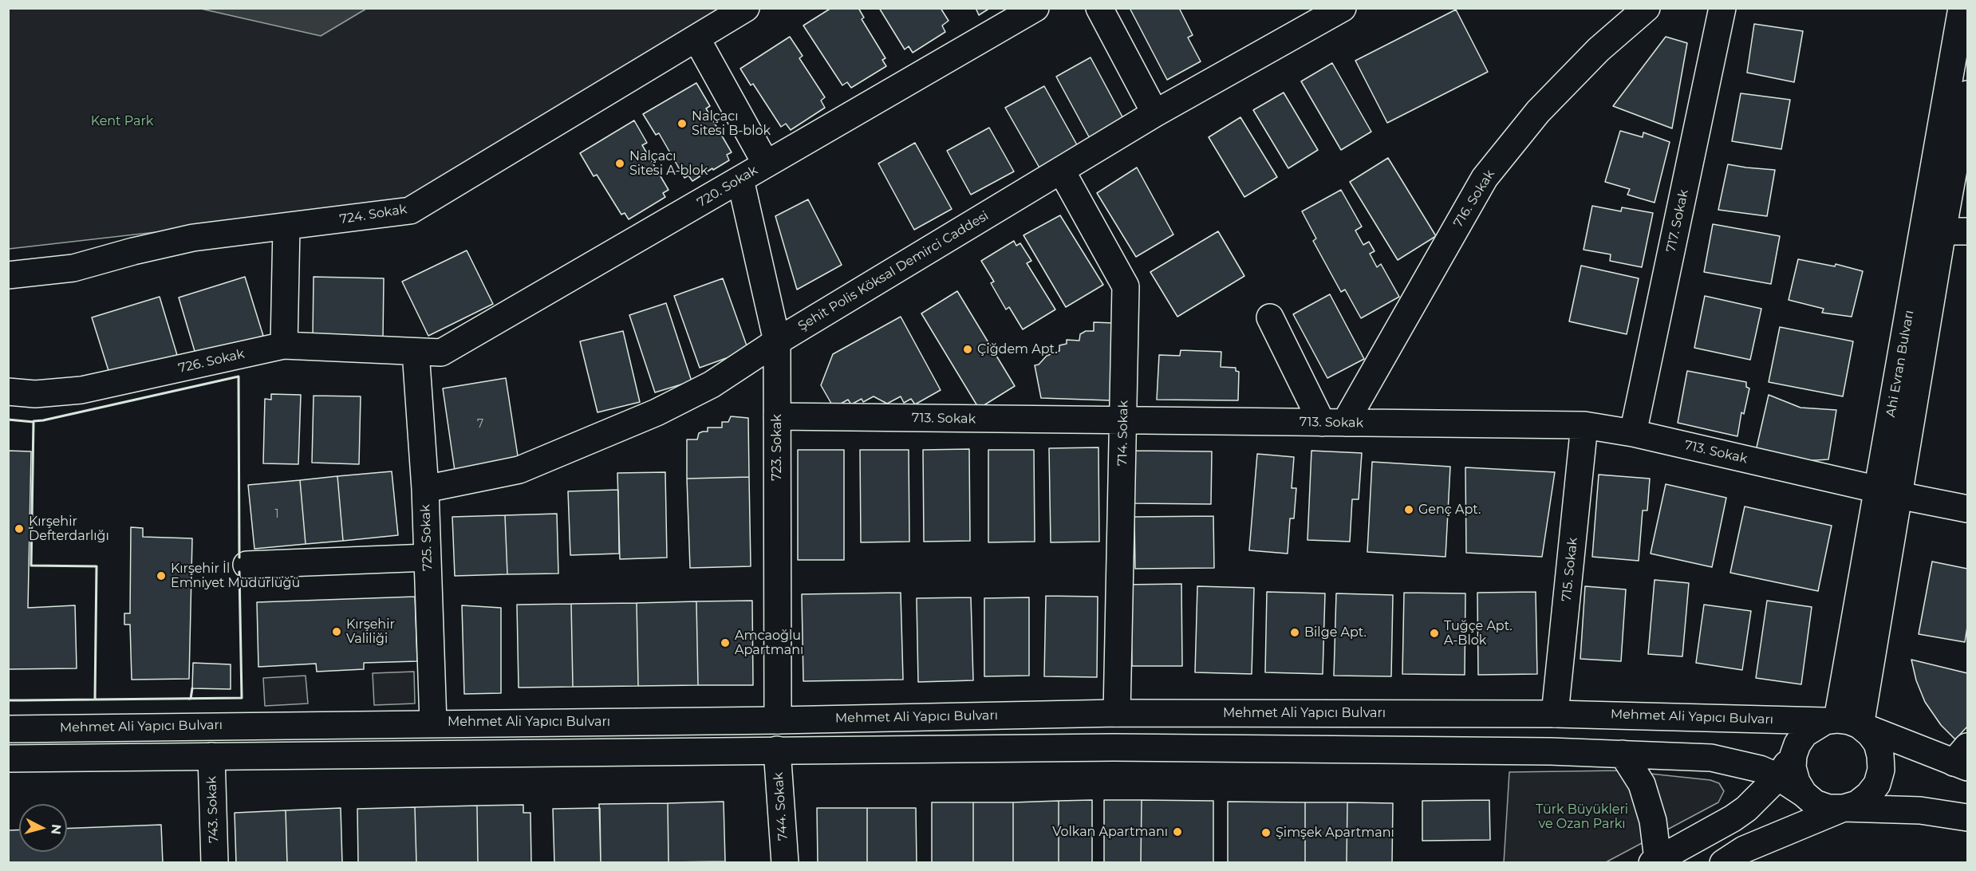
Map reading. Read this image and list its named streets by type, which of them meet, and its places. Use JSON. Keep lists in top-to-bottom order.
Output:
{
  "streets": {
    "street": [
      "720. Sokak",
      "716. Sokak",
      "724. Sokak",
      "717. Sokak",
      "Şehit Polis Köksal Demirci Caddesi",
      "726. Sokak",
      "Ahi Evran Bulvarı",
      "713. Sokak",
      "714. Sokak",
      "723. Sokak",
      "725. Sokak",
      "715. Sokak",
      "Mehmet Ali Yapıcı Bulvarı",
      "744. Sokak",
      "743. Sokak"
    ]
  },
  "crossings": [
    ["720. Sokak", "726. Sokak"],
    ["720. Sokak", "723. Sokak"],
    ["720. Sokak", "725. Sokak"],
    ["716. Sokak", "713. Sokak"],
    ["717. Sokak", "713. Sokak"],
    ["Şehit Polis Köksal Demirci Caddesi", "714. Sokak"],
    ["Şehit Polis Köksal Demirci Caddesi", "723. Sokak"],
    ["Şehit Polis Köksal Demirci Caddesi", "725. Sokak"],
    ["726. Sokak", "725. Sokak"],
    ["Ahi Evran Bulvarı", "713. Sokak"],
    ["Ahi Evran Bulvarı", "Mehmet Ali Yapıcı Bulvarı"],
    ["713. Sokak", "714. Sokak"],
    ["713. Sokak", "723. Sokak"],
    ["713. Sokak", "715. Sokak"],
    ["714. Sokak", "Mehmet Ali Yapıcı Bulvarı"],
    ["723. Sokak", "Mehmet Ali Yapıcı Bulvarı"],
    ["725. Sokak", "Mehmet Ali Yapıcı Bulvarı"],
    ["715. Sokak", "Mehmet Ali Yapıcı Bulvarı"]
  ],
  "parks": ["Kent Park", "Türk Büyükleri ve Ozan Parkı"],
  "places": [
    "Nalçacı Sitesi B-blok",
    "Nalçacı Sitesi A-blok",
    "Çiğdem Apt.",
    "Genç Apt.",
    "Kırşehir Defterdarlığı",
    "Kırşehir İl Emniyet Müdürlüğü",
    "Kırşehir Valiliği",
    "Bilge Apt.",
    "Tuğçe Apt. A-Blok",
    "Amcaoğlu Apartmanı",
    "Volkan Apartmanı",
    "Şimşek Apartmanı"
  ],
  "house_numbers": ["7", "1"],
  "north": "right"
}
